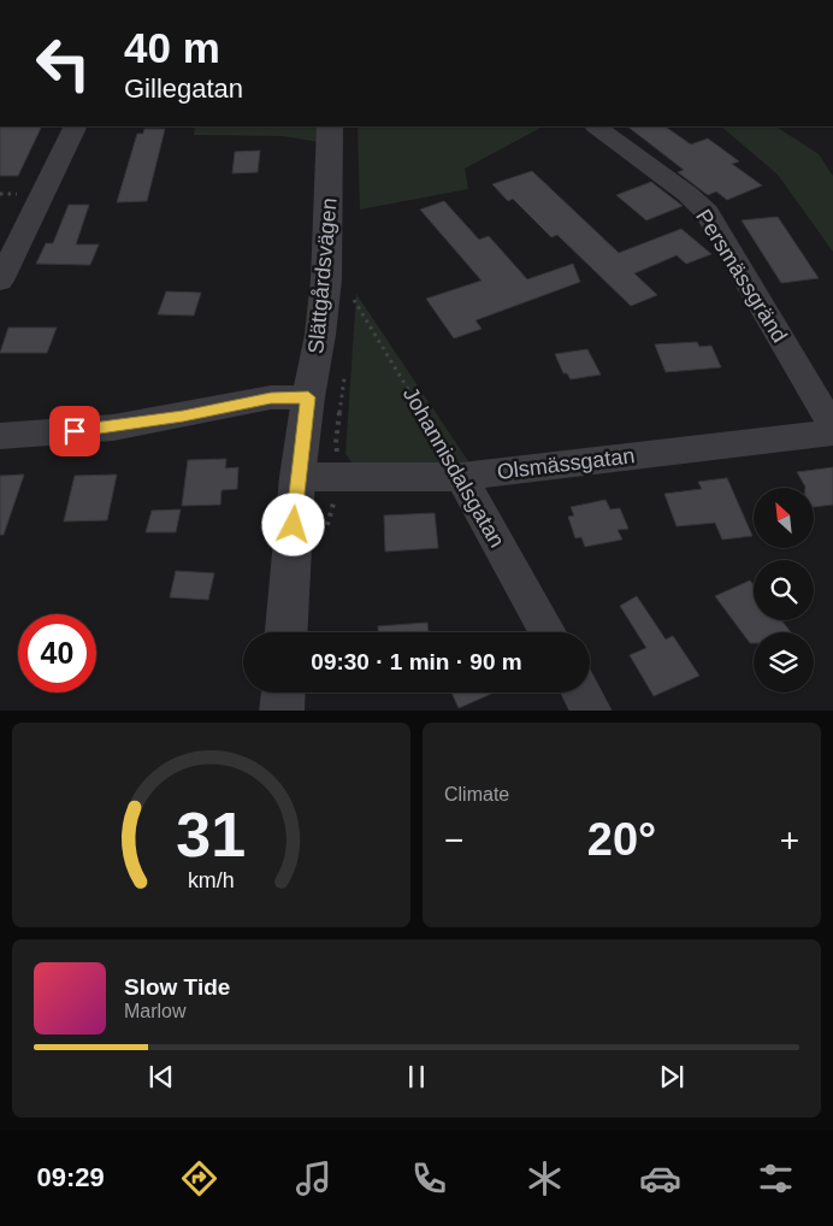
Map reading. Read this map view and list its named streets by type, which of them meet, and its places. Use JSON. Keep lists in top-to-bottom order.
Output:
{
  "streets": {
    "street": [
      "Slättgårdsvägen",
      "Persmässgränd",
      "Olsmässgatan",
      "Johannisdalsgatan"
    ]
  },
  "crossings": [
    ["Slättgårdsvägen", "Olsmässgatan"],
    ["Persmässgränd", "Olsmässgatan"],
    ["Olsmässgatan", "Johannisdalsgatan"]
  ],
  "north": "top left",
  "page": {
    "turn": ["40 m", "Gillegatan"],
    "limit": "40",
    "trip": "09:30 · 1 min · 90 m",
    "tile": "Climate",
    "heat": ["−", "20°", "+"],
    "song": ["Slow Tide", "Marlow"],
    "tabs": "09:29",
    "gauge": ["31", "km/h"]
  }
}
